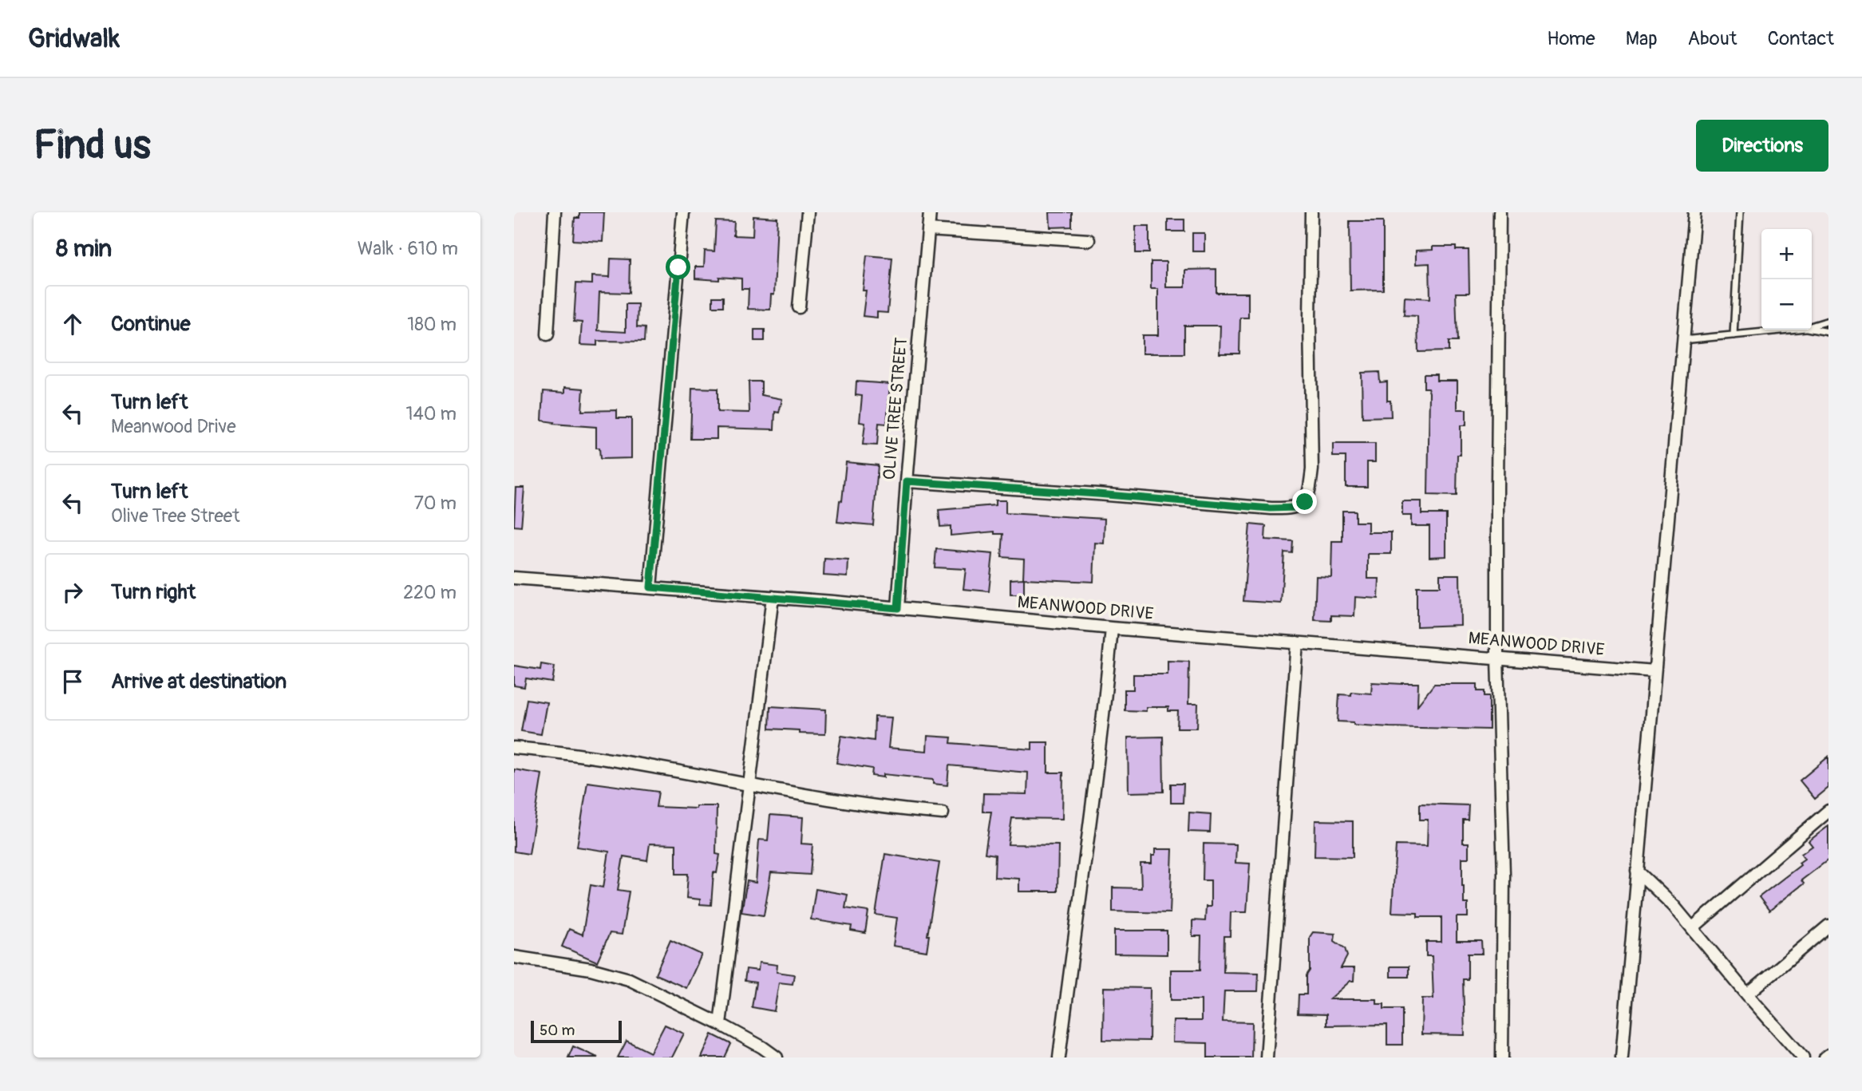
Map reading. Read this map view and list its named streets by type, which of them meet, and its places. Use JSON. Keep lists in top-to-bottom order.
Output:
{
  "streets": {
    "street": ["OLIVE TREE STREET", "MEANWOOD DRIVE"]
  },
  "crossings": [
    ["OLIVE TREE STREET", "MEANWOOD DRIVE"]
  ],
  "scale_bar": "50 m",
  "page": {
    "header": "Gridwalk",
    "nav": [
      "Home",
      "Map",
      "About",
      "Contact"
    ],
    "buttons": "Directions",
    "title": "Find us",
    "heading": ["8 min", "Walk · 610 m"],
    "map_buttons": ["+", "−"],
    "list": [
      ["Continue", "180 m"],
      ["Turn left", "Meanwood Drive", "140 m"],
      ["Turn left", "Olive Tree Street", "70 m"],
      ["Turn right", "220 m"],
      "Arrive at destination"
    ],
    "scale": "50 m"
  }
}
